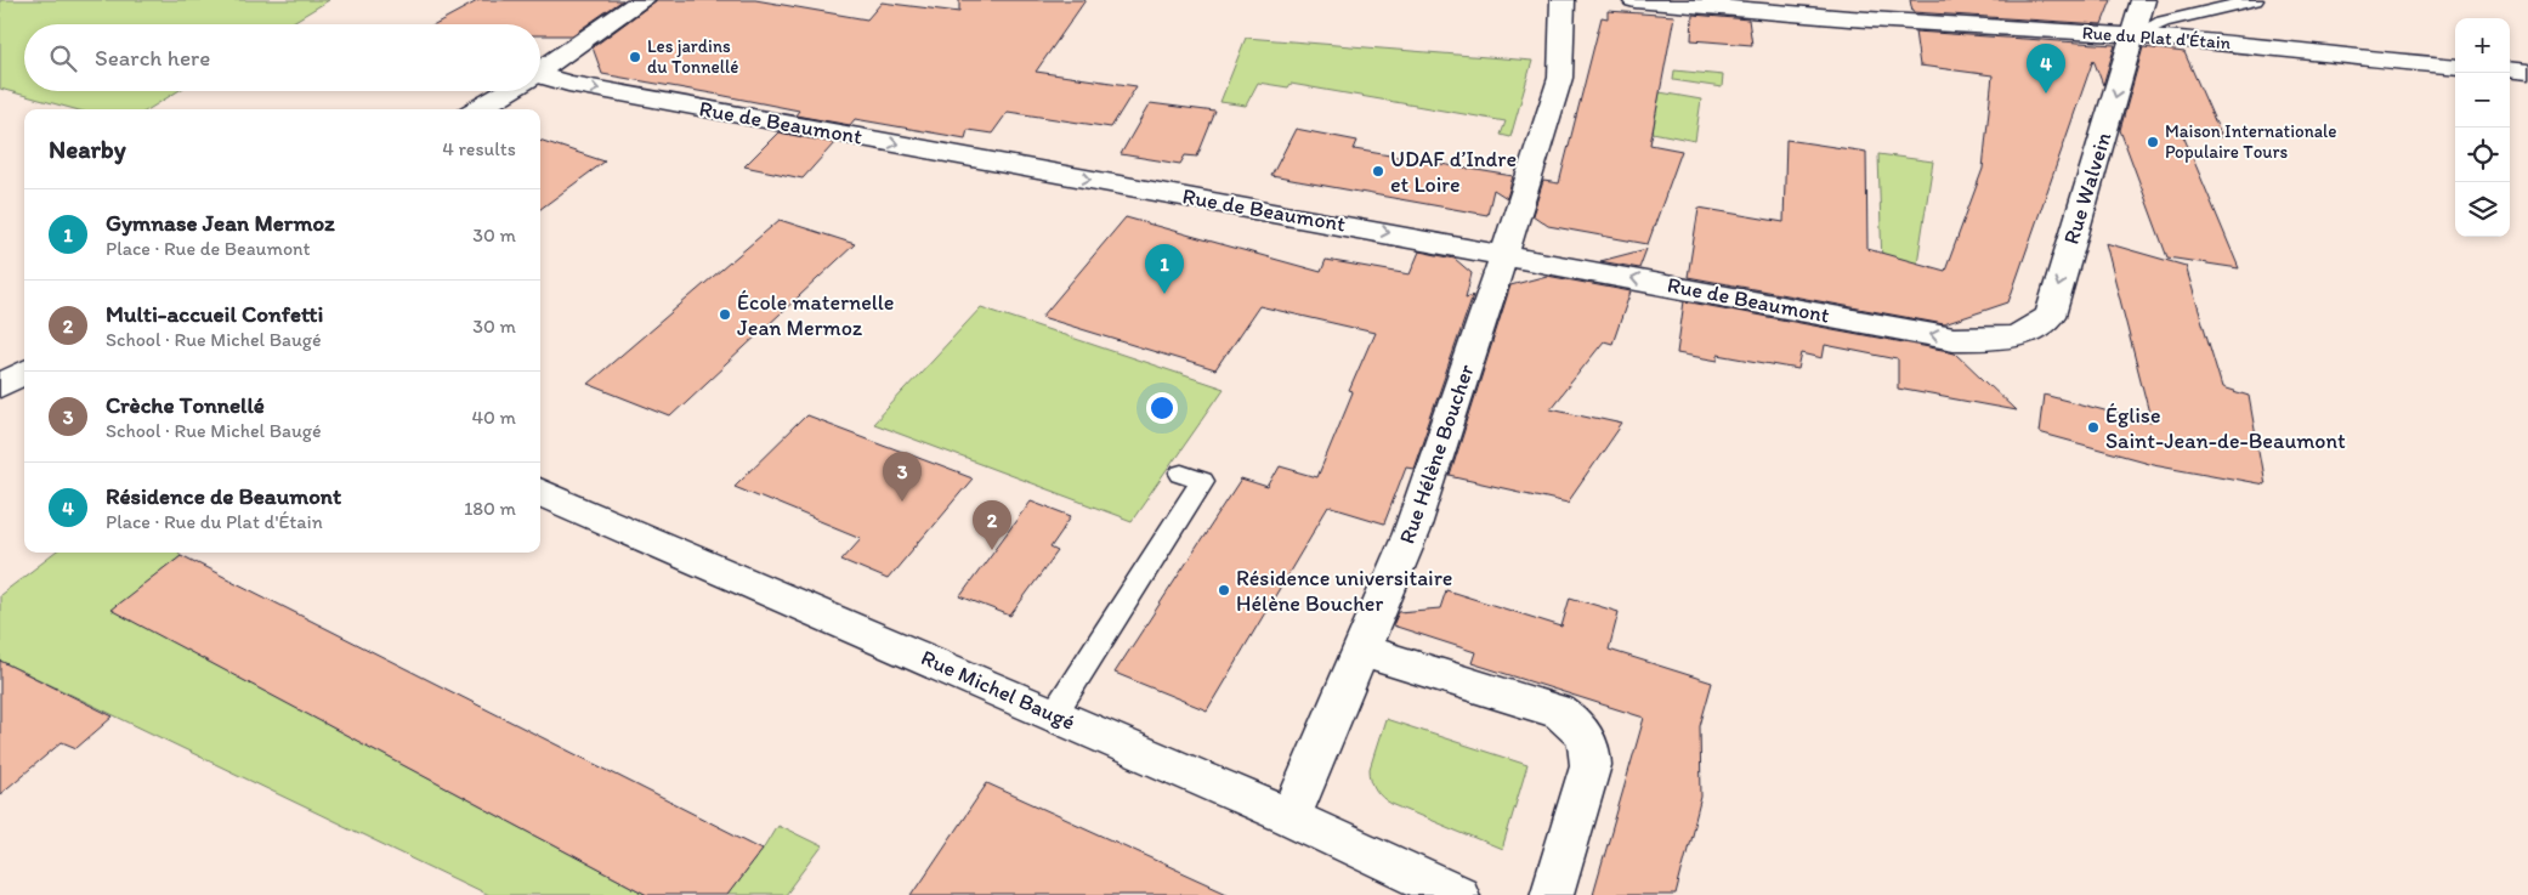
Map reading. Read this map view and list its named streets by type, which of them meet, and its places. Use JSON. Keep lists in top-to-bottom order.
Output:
{
  "streets": {
    "street": [
      "Rue du Plat d'Étain",
      "Rue de Beaumont",
      "Rue Walvein",
      "Rue Hélène Boucher",
      "Rue Michel Baugé"
    ]
  },
  "crossings": [
    ["Rue du Plat d'Étain", "Rue Walvein"],
    ["Rue de Beaumont", "Rue Walvein"],
    ["Rue de Beaumont", "Rue Hélène Boucher"],
    ["Rue Hélène Boucher", "Rue Michel Baugé"]
  ],
  "one_way": ["Rue Walvein"],
  "places": [
    "Les jardins du Tonnellé",
    "Maison Internationale Populaire Tours",
    "UDAF d’Indre et Loire",
    "École maternelle Jean Mermoz",
    "Église Saint-Jean-de-Beaumont",
    "Résidence universitaire Hélène Boucher"
  ],
  "page": {
    "map_buttons": ["+", "−"],
    "search": "Search here",
    "pins": [
      "4",
      "1",
      "3",
      "2"
    ],
    "heading": ["Nearby", "4 results"],
    "list": [
      {
        "mark": "1",
        "name": "Gymnase Jean Mermoz",
        "note": "Place · Rue de Beaumont",
        "value": "30 m"
      },
      {
        "mark": "2",
        "name": "Multi-accueil Confetti",
        "note": "School · Rue Michel Baugé",
        "value": "30 m"
      },
      {
        "mark": "3",
        "name": "Crèche Tonnellé",
        "note": "School · Rue Michel Baugé",
        "value": "40 m"
      },
      {
        "mark": "4",
        "name": "Résidence de Beaumont",
        "note": "Place · Rue du Plat d'Étain",
        "value": "180 m"
      }
    ]
  }
}
